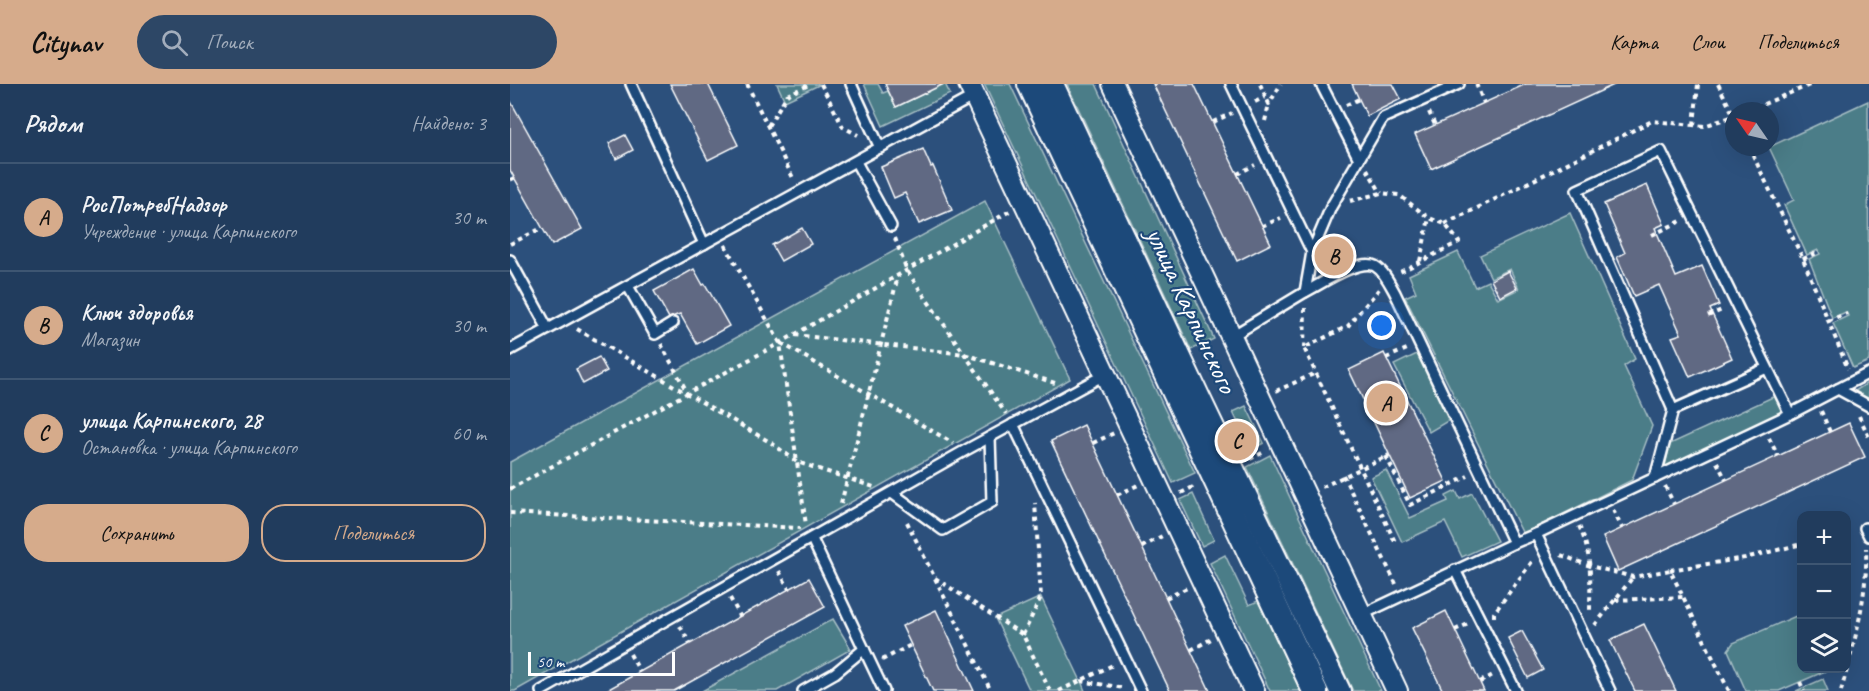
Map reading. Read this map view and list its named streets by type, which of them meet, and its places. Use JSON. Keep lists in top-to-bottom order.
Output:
{
  "streets": {
    "street": ["улица Карпинского"]
  },
  "scale_bar": "50 m",
  "north": "top left",
  "page": {
    "header": "Citynav",
    "search": "Поиск",
    "nav": ["Карта", "Слои", "Поделиться"],
    "heading": ["Рядом", "Найдено: 3"],
    "list": [
      {
        "mark": "A",
        "name": "РосПотребНадзор",
        "note": "Учреждение · улица Карпинского",
        "value": "30 m"
      },
      {
        "mark": "B",
        "name": "Ключ здоровья",
        "note": "Магазин",
        "value": "30 m"
      },
      {
        "mark": "C",
        "name": "улица Карпинского, 28",
        "note": "Остановка · улица Карпинского",
        "value": "60 m"
      }
    ],
    "pins": ["B", "A", "C"],
    "buttons": ["Сохранить", "Поделиться"],
    "map_buttons": ["+", "−"],
    "scale": "50 m"
  }
}
